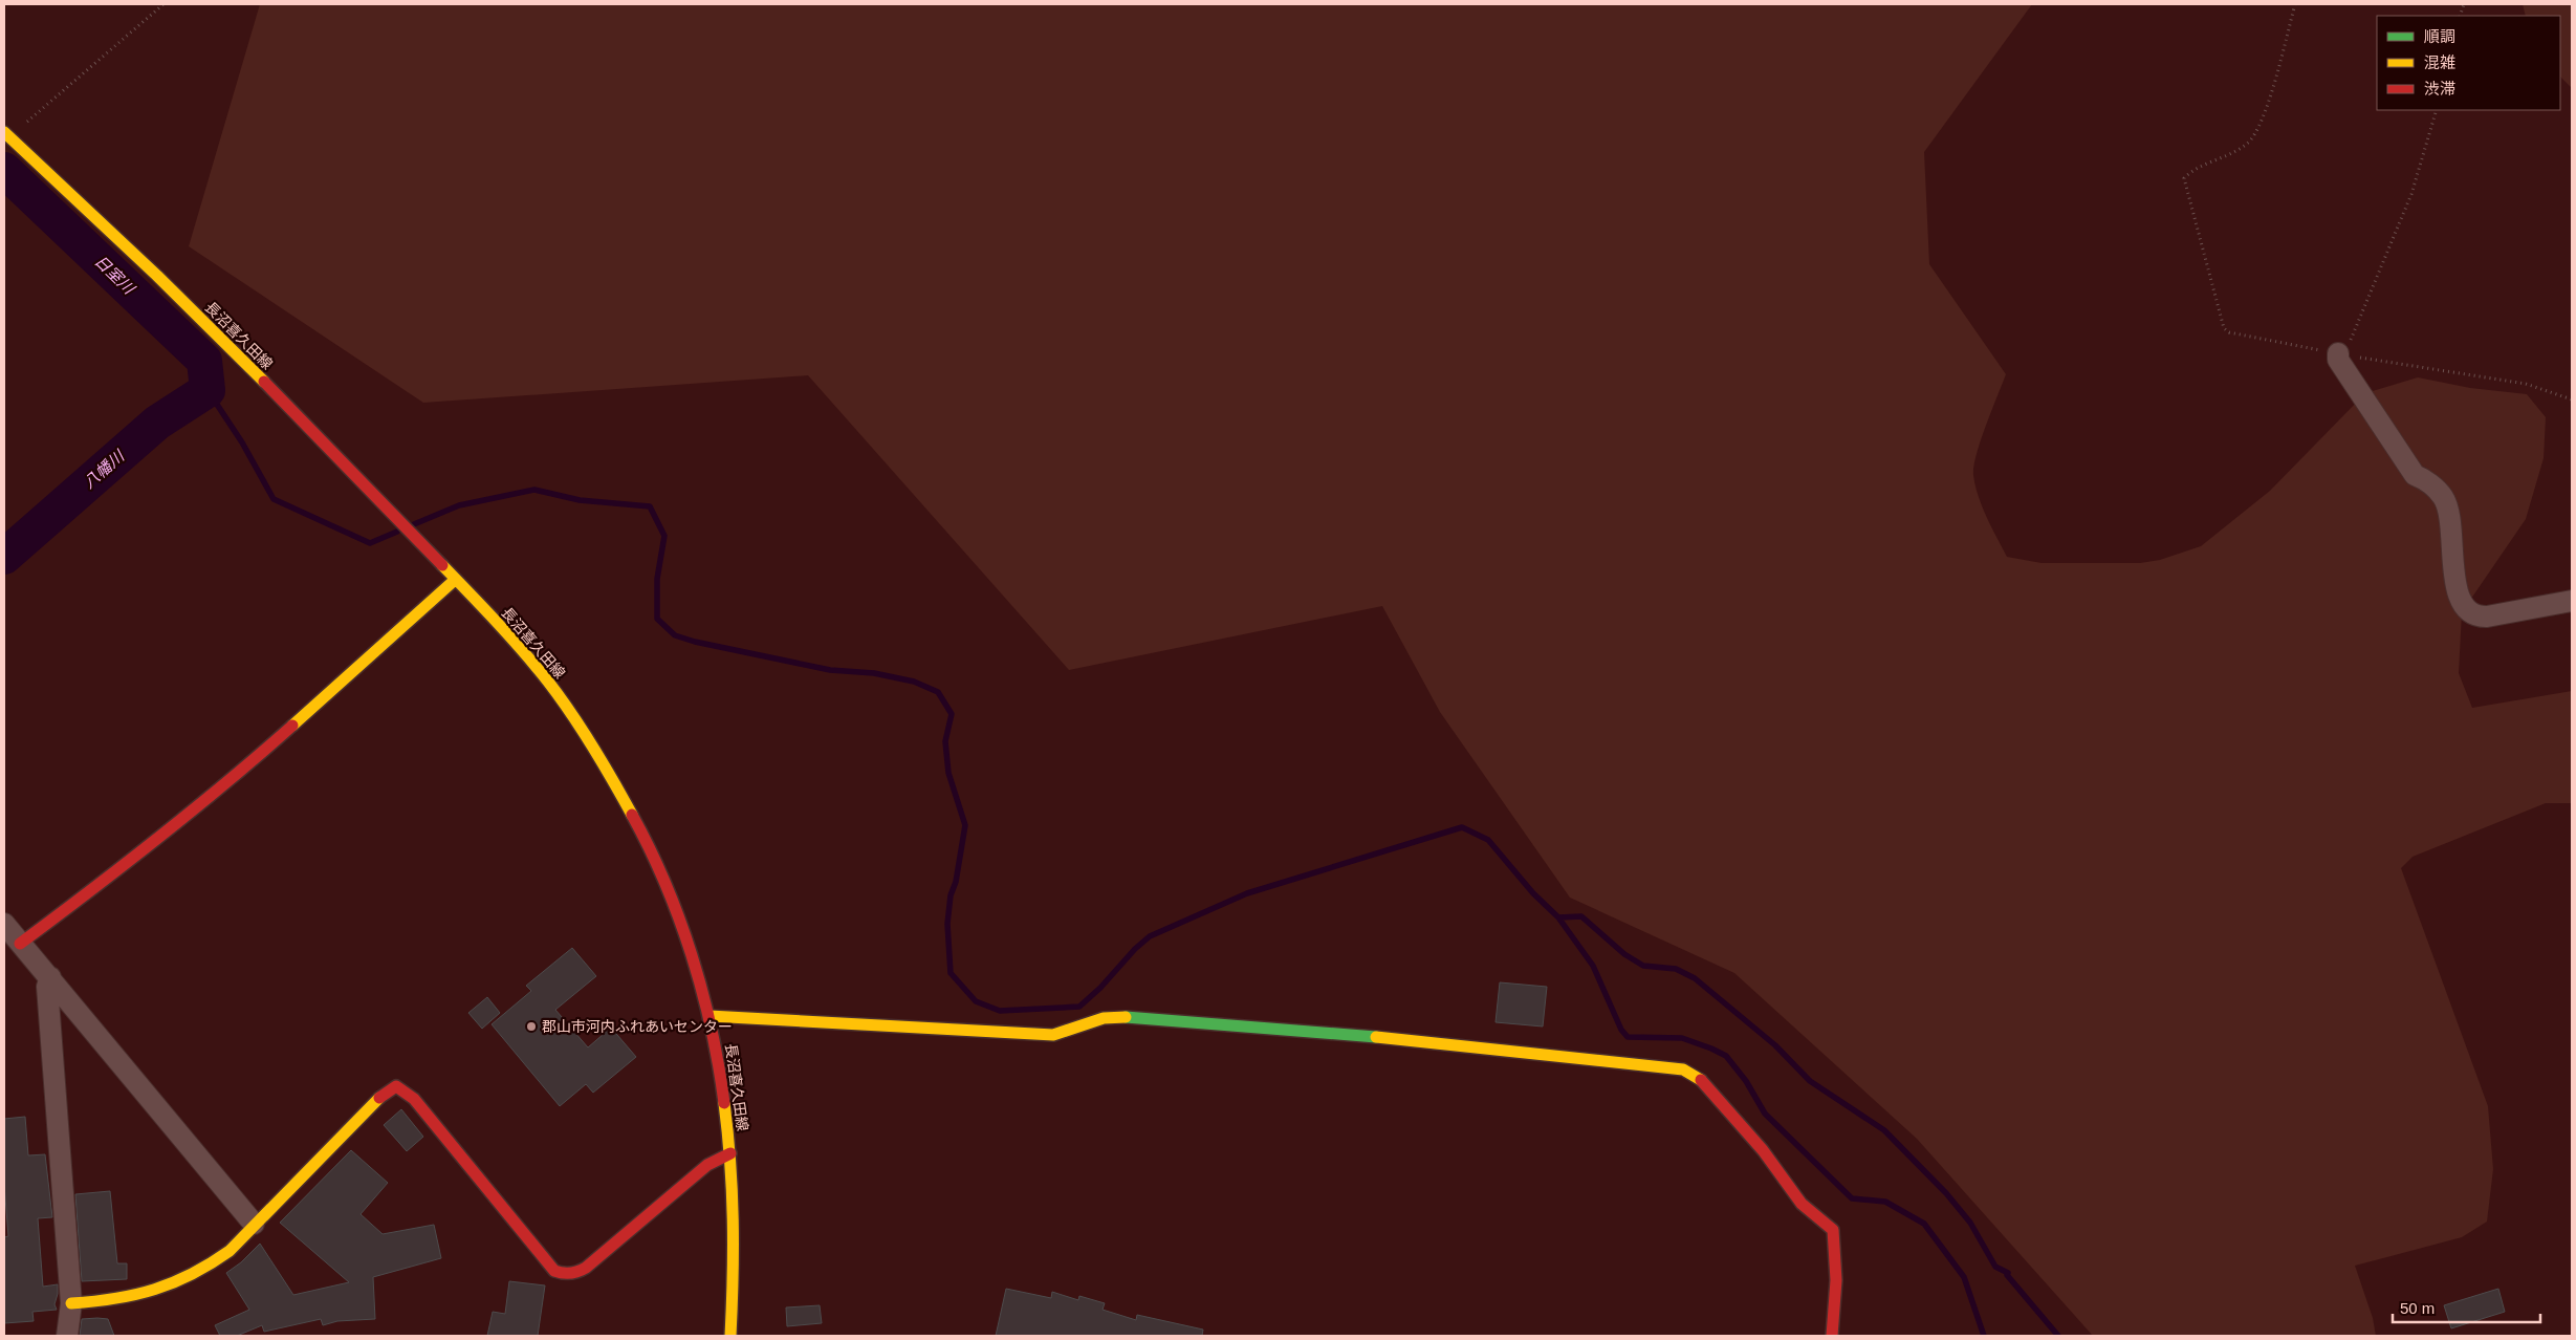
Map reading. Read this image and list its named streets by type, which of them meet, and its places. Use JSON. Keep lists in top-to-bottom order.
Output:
{
  "streets": {
    "street": ["長沼喜久田線"]
  },
  "water": ["日室川", "八幡川"],
  "places": ["郡山市河内ふれあいセンター"],
  "legend": ["順調", "混雑", "渋滞"],
  "scale_bar": "50 m"
}
